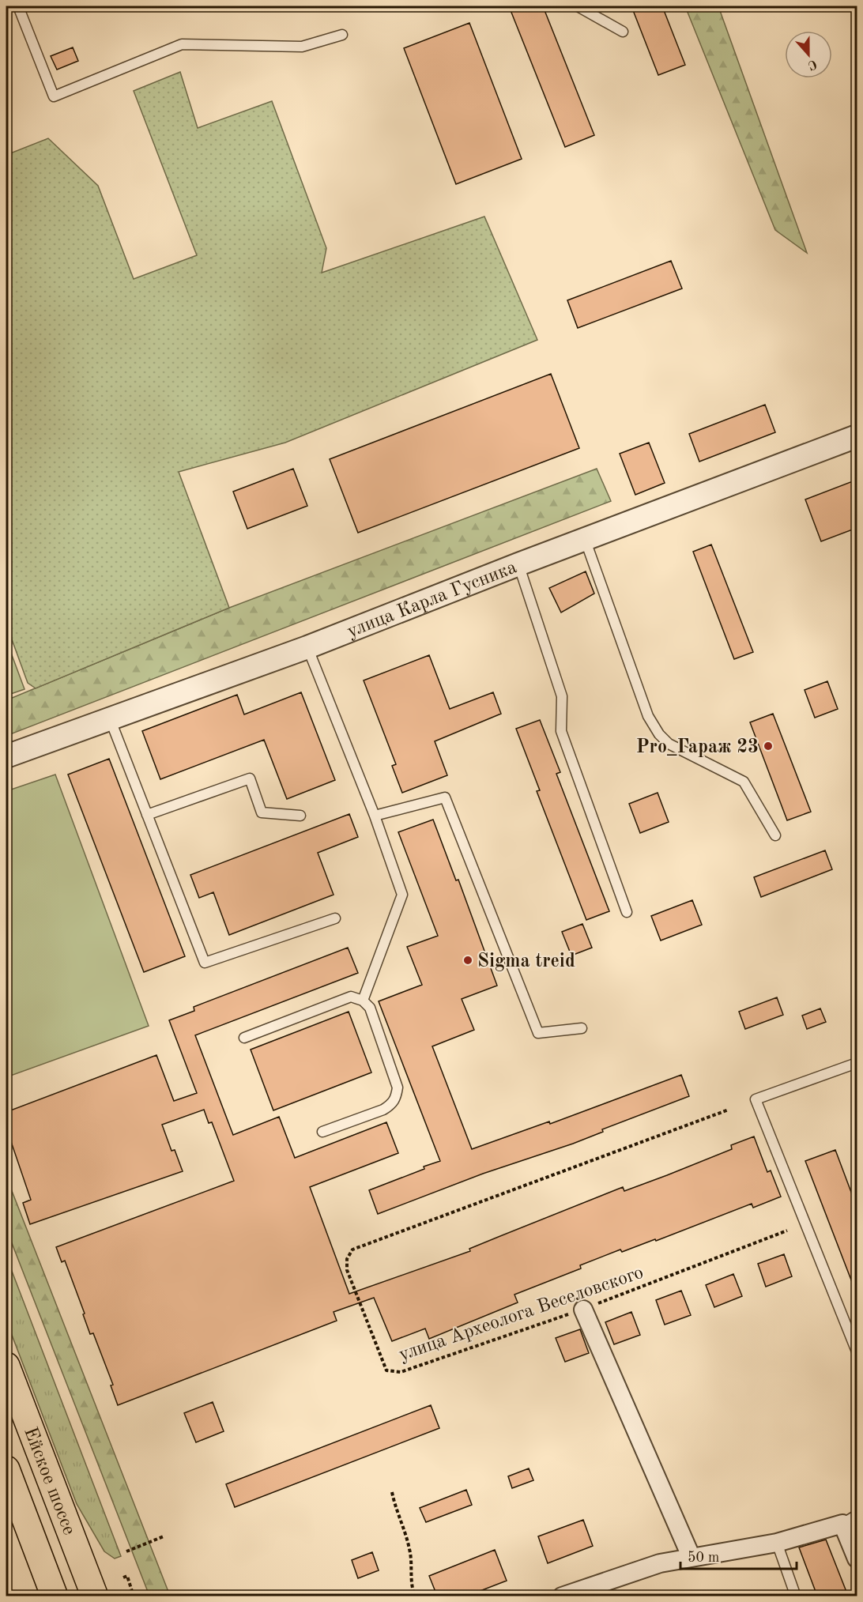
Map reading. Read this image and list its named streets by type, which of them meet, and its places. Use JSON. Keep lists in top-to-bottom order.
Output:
{
  "streets": {
    "main road": ["Ейское шоссе"],
    "street": ["улица Карла Гусника"],
    "path": ["улица Археолога Веселовского"]
  },
  "places": ["Pro_Гараж 23", "Sigma treid"],
  "scale_bar": "50 m",
  "north": "bottom"
}
